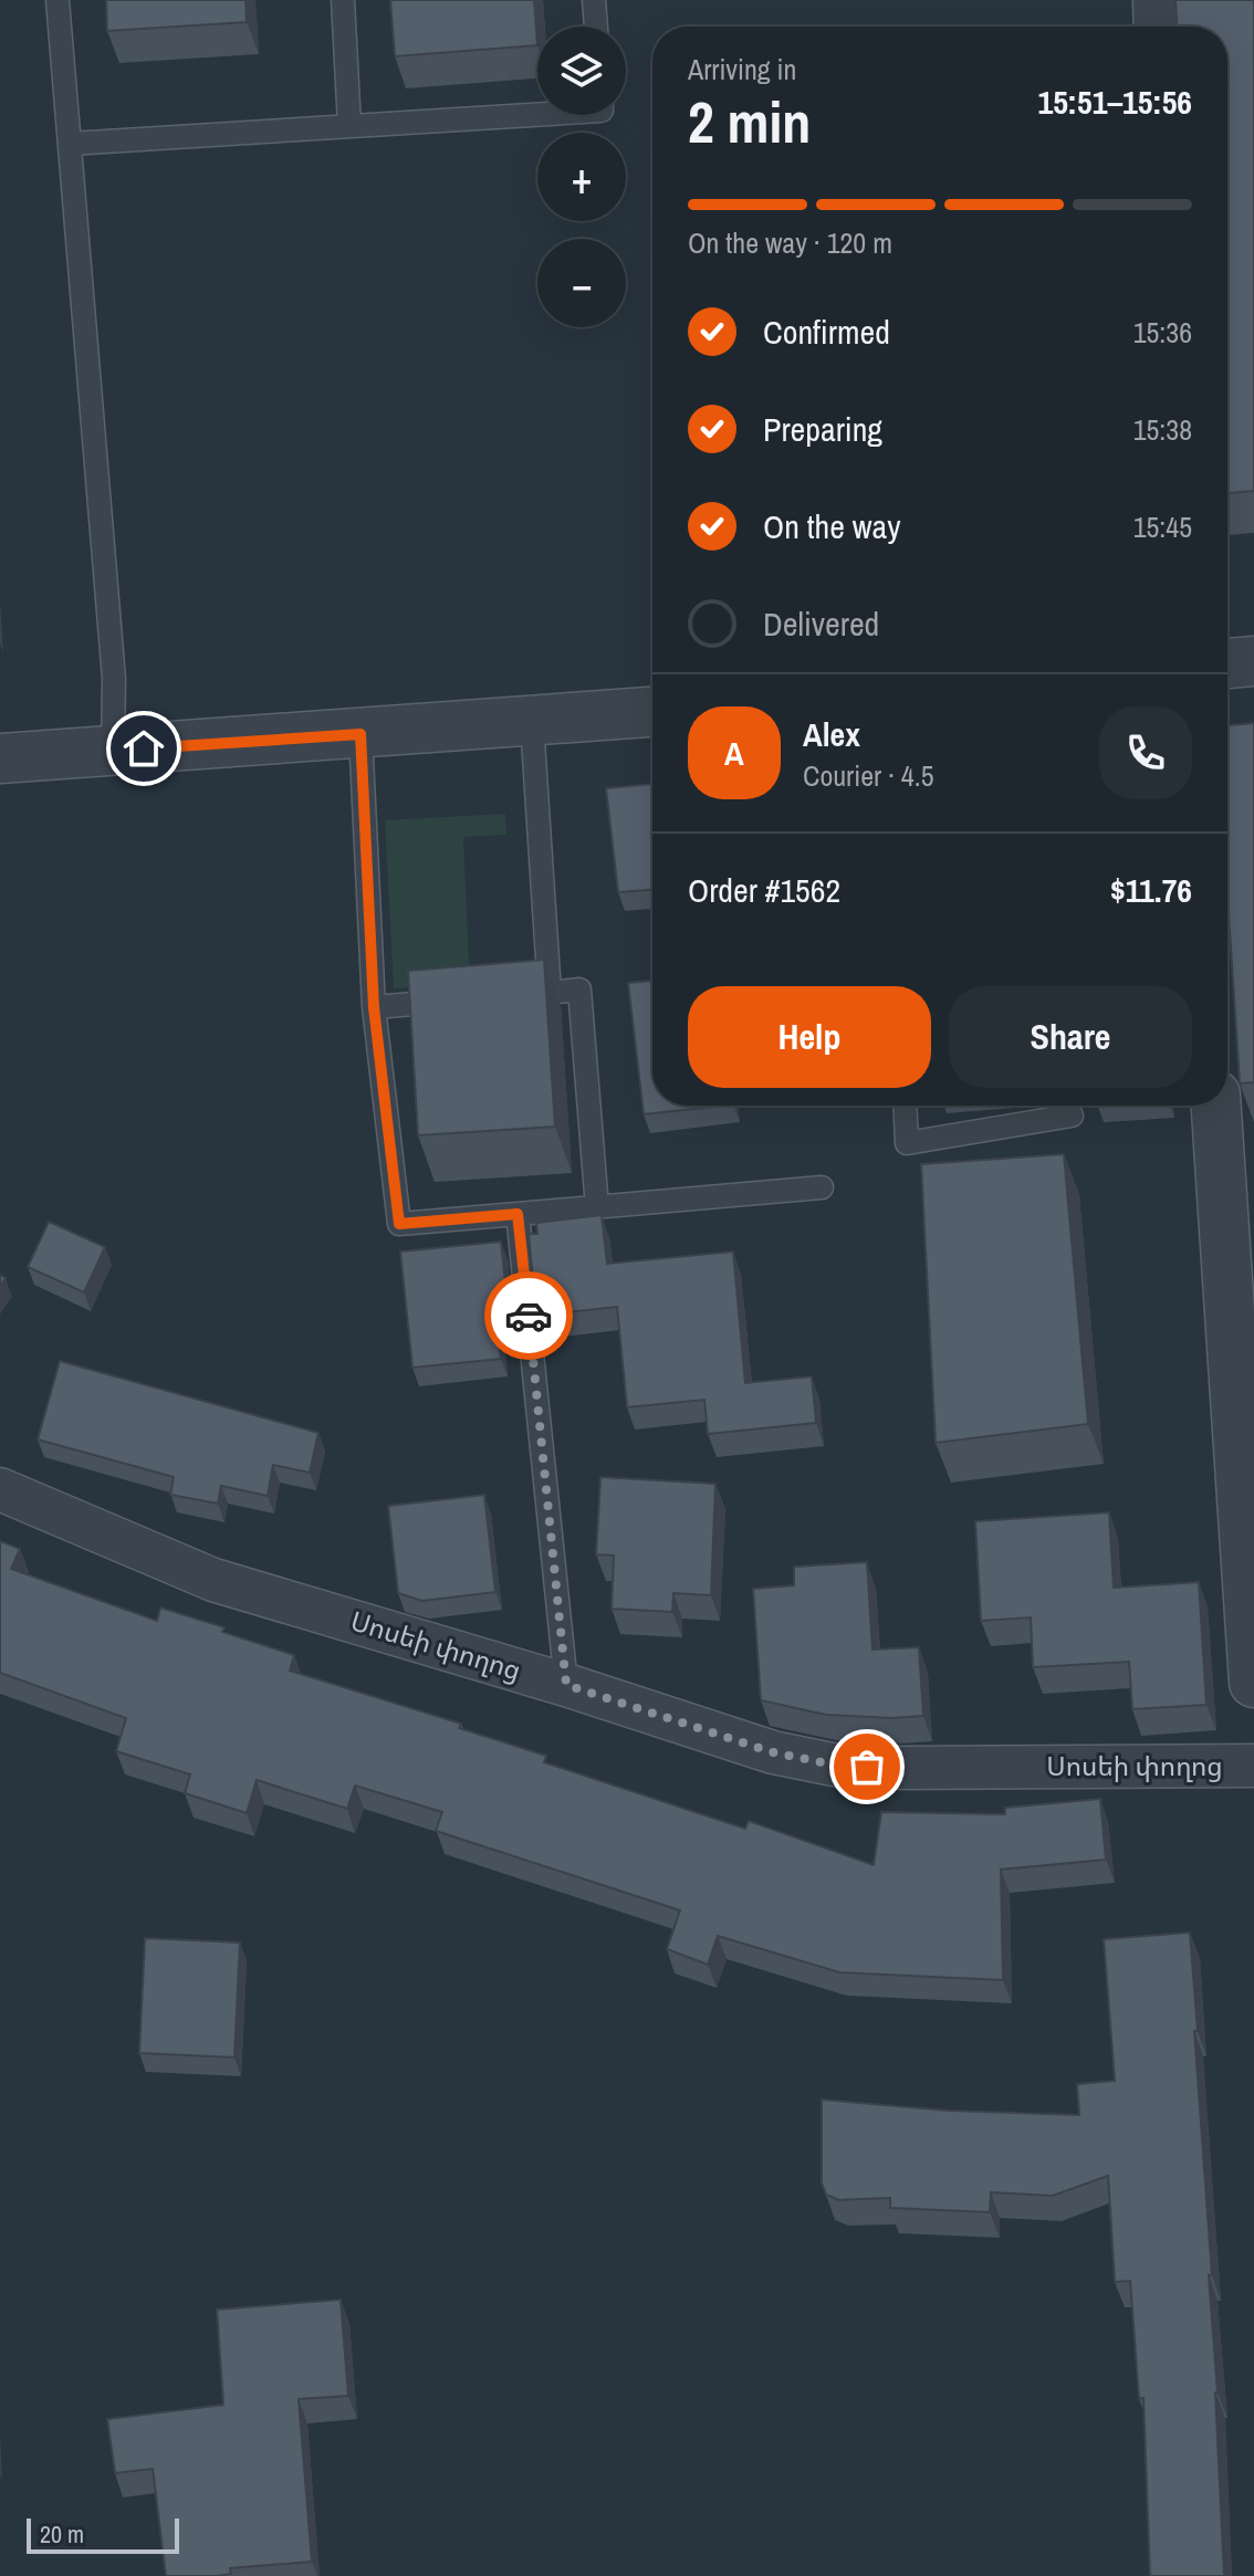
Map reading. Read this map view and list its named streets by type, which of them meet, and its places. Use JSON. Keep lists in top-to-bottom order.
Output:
{
  "streets": {
    "street": ["Սոսեի փողոց"]
  },
  "scale_bar": "20 m",
  "page": {
    "map_buttons": ["+", "−"],
    "heading": ["2 min", "Arriving in", "15:51–15:56"],
    "panel": [
      "Alex",
      "Courier · 4.5",
      "Order #1562",
      "$11.76"
    ],
    "bar": "On the way · 120 m",
    "list": [
      ["Confirmed", "15:36"],
      ["Preparing", "15:38"],
      ["On the way", "15:45"],
      "Delivered"
    ],
    "round": "A",
    "buttons": ["Help", "Share"],
    "scale": "20 m"
  }
}
